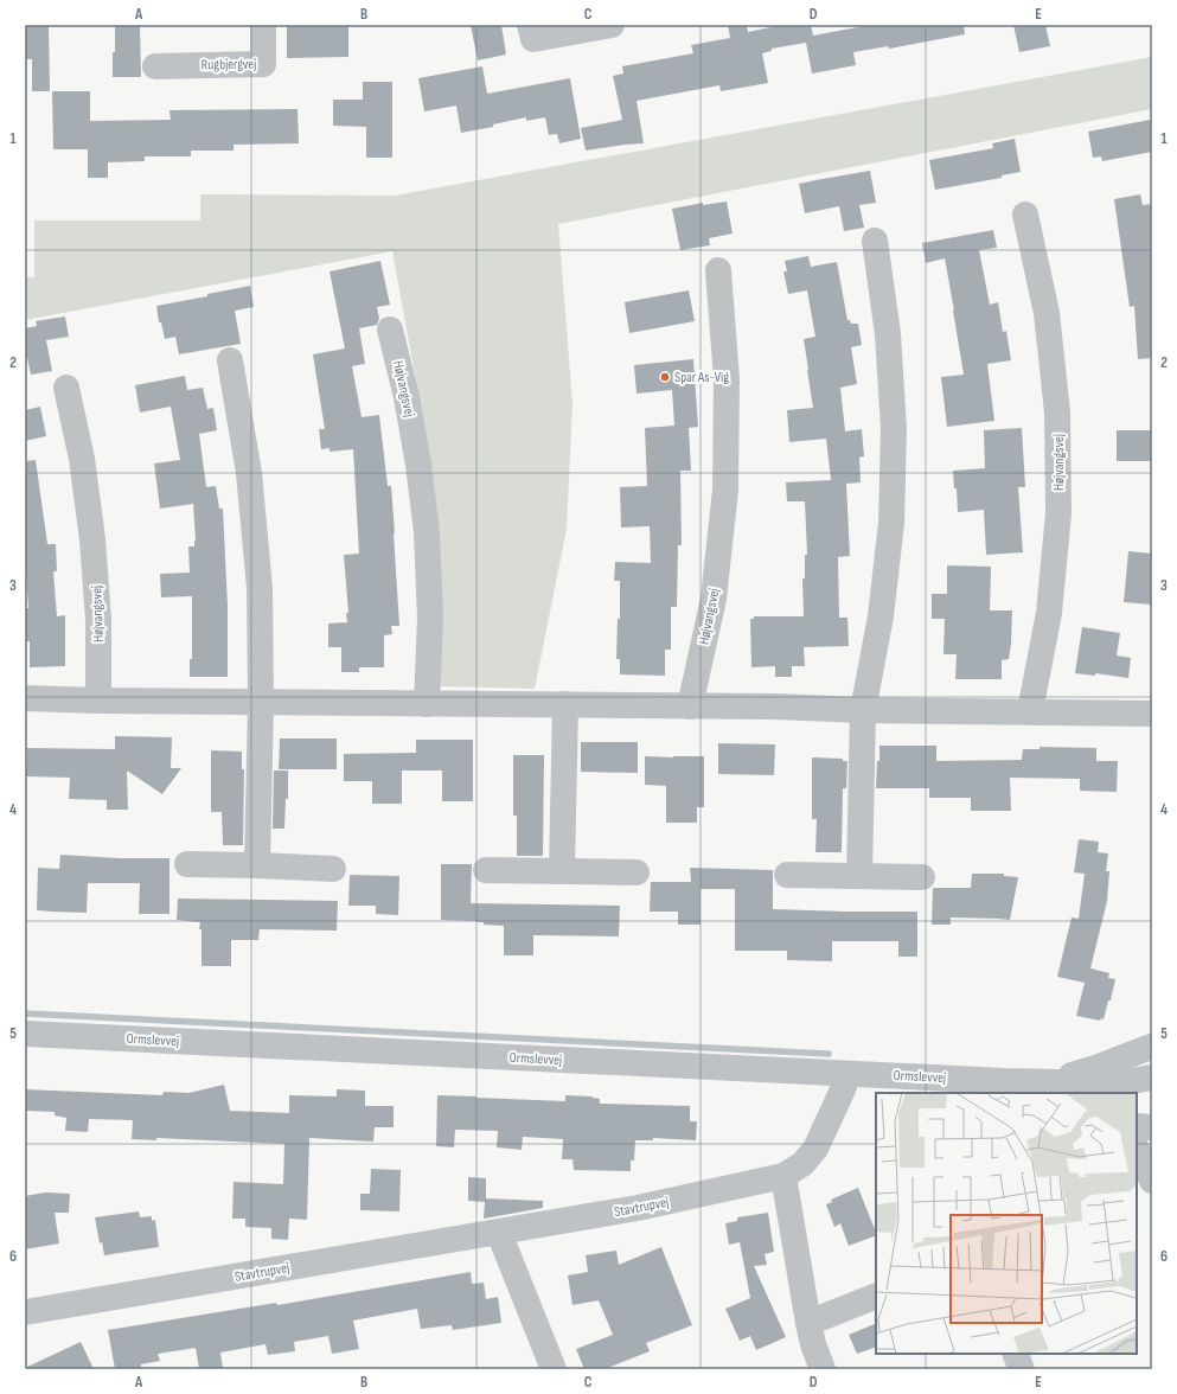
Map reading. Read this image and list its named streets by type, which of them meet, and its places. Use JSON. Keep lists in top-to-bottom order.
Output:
{
  "streets": {
    "street": [
      "Rugbjergvej",
      "Højvangsvej",
      "Ormslevvej",
      "Stavtrupvej"
    ]
  },
  "crossings": [
    ["Ormslevvej", "Stavtrupvej"]
  ],
  "places": ["Spar As-Vig"],
  "grid": {
    "columns": [
      "A",
      "B",
      "C",
      "D",
      "E"
    ],
    "rows": [
      "1",
      "2",
      "3",
      "4",
      "5",
      "6"
    ]
  }
}
